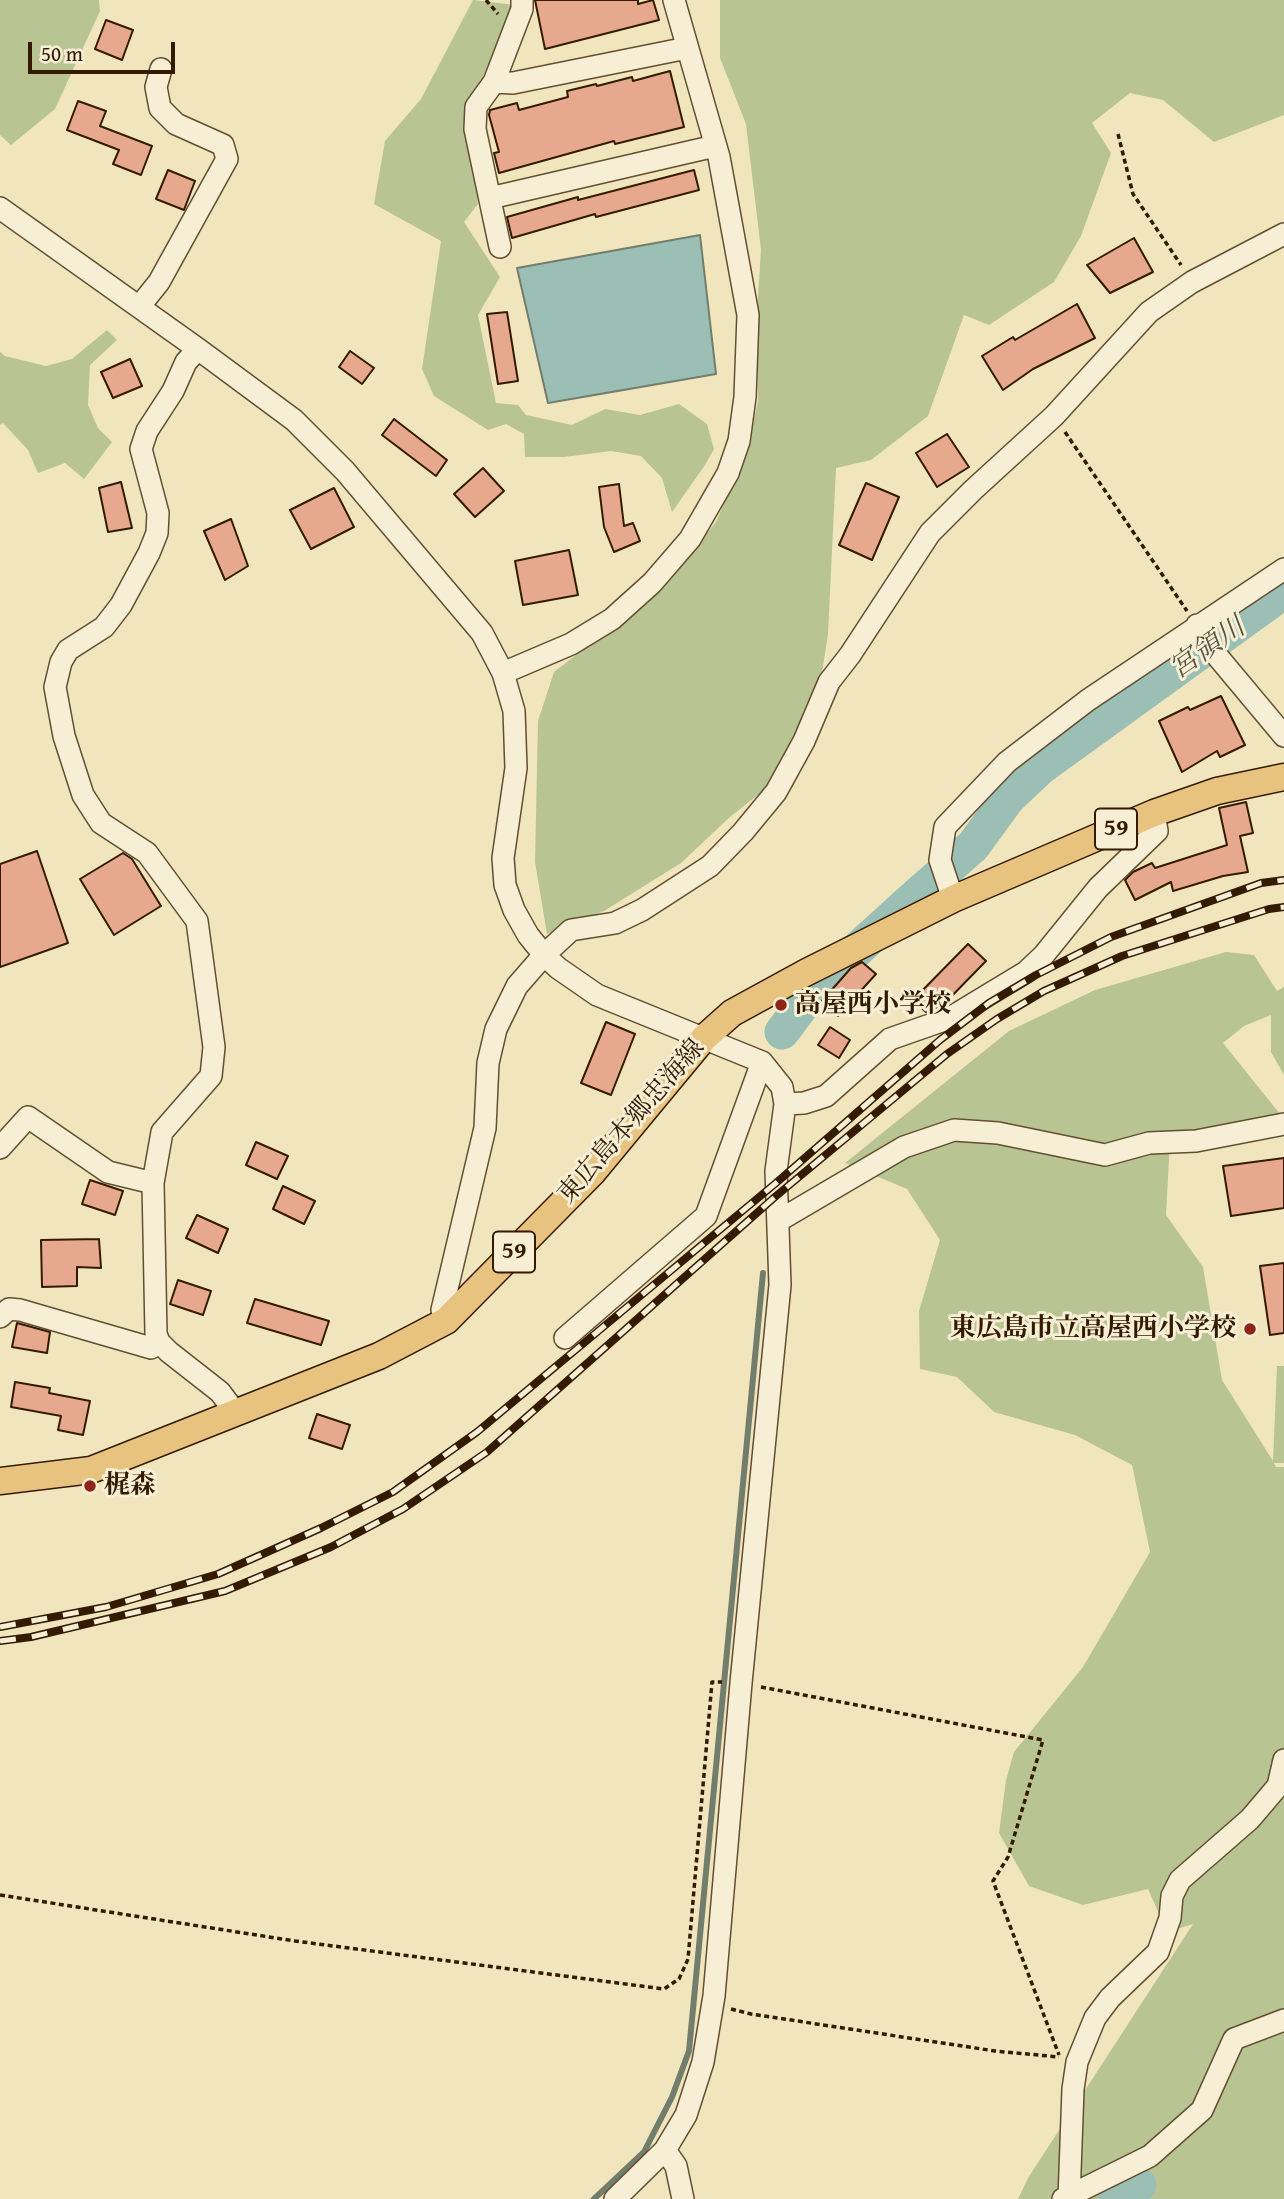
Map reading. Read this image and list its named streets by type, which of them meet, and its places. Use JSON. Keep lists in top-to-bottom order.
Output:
{
  "streets": {
    "main road": ["59", "東広島本郷忠海線"]
  },
  "water": ["宮領川"],
  "places": ["高屋西小学校", "東広島市立高屋西小学校", "梶森"],
  "scale_bar": "50 m"
}
